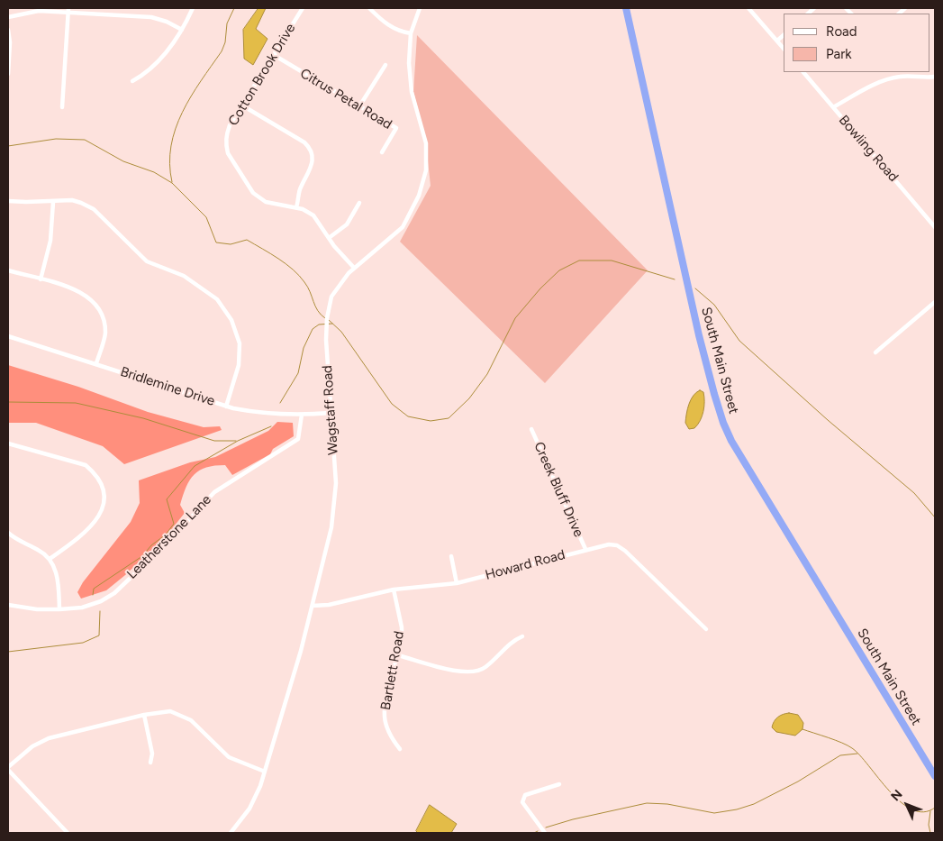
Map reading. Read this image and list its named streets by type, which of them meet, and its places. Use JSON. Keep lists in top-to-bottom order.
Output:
{
  "streets": {
    "highway": ["South Main Street"],
    "street": [
      "Cotton Brook Drive",
      "Citrus Petal Road",
      "Bowling Road",
      "Bridlemine Drive",
      "Wagstaff Road",
      "Creek Bluff Drive",
      "Leatherstone Lane",
      "Howard Road",
      "Bartlett Road"
    ]
  },
  "crossings": [
    ["Cotton Brook Drive", "Citrus Petal Road"],
    ["Cotton Brook Drive", "Wagstaff Road"],
    ["Bridlemine Drive", "Wagstaff Road"],
    ["Bridlemine Drive", "Leatherstone Lane"],
    ["Wagstaff Road", "Howard Road"],
    ["Creek Bluff Drive", "Howard Road"],
    ["Howard Road", "Bartlett Road"]
  ],
  "legend": ["Road", "Park"],
  "north": "top left"
}
